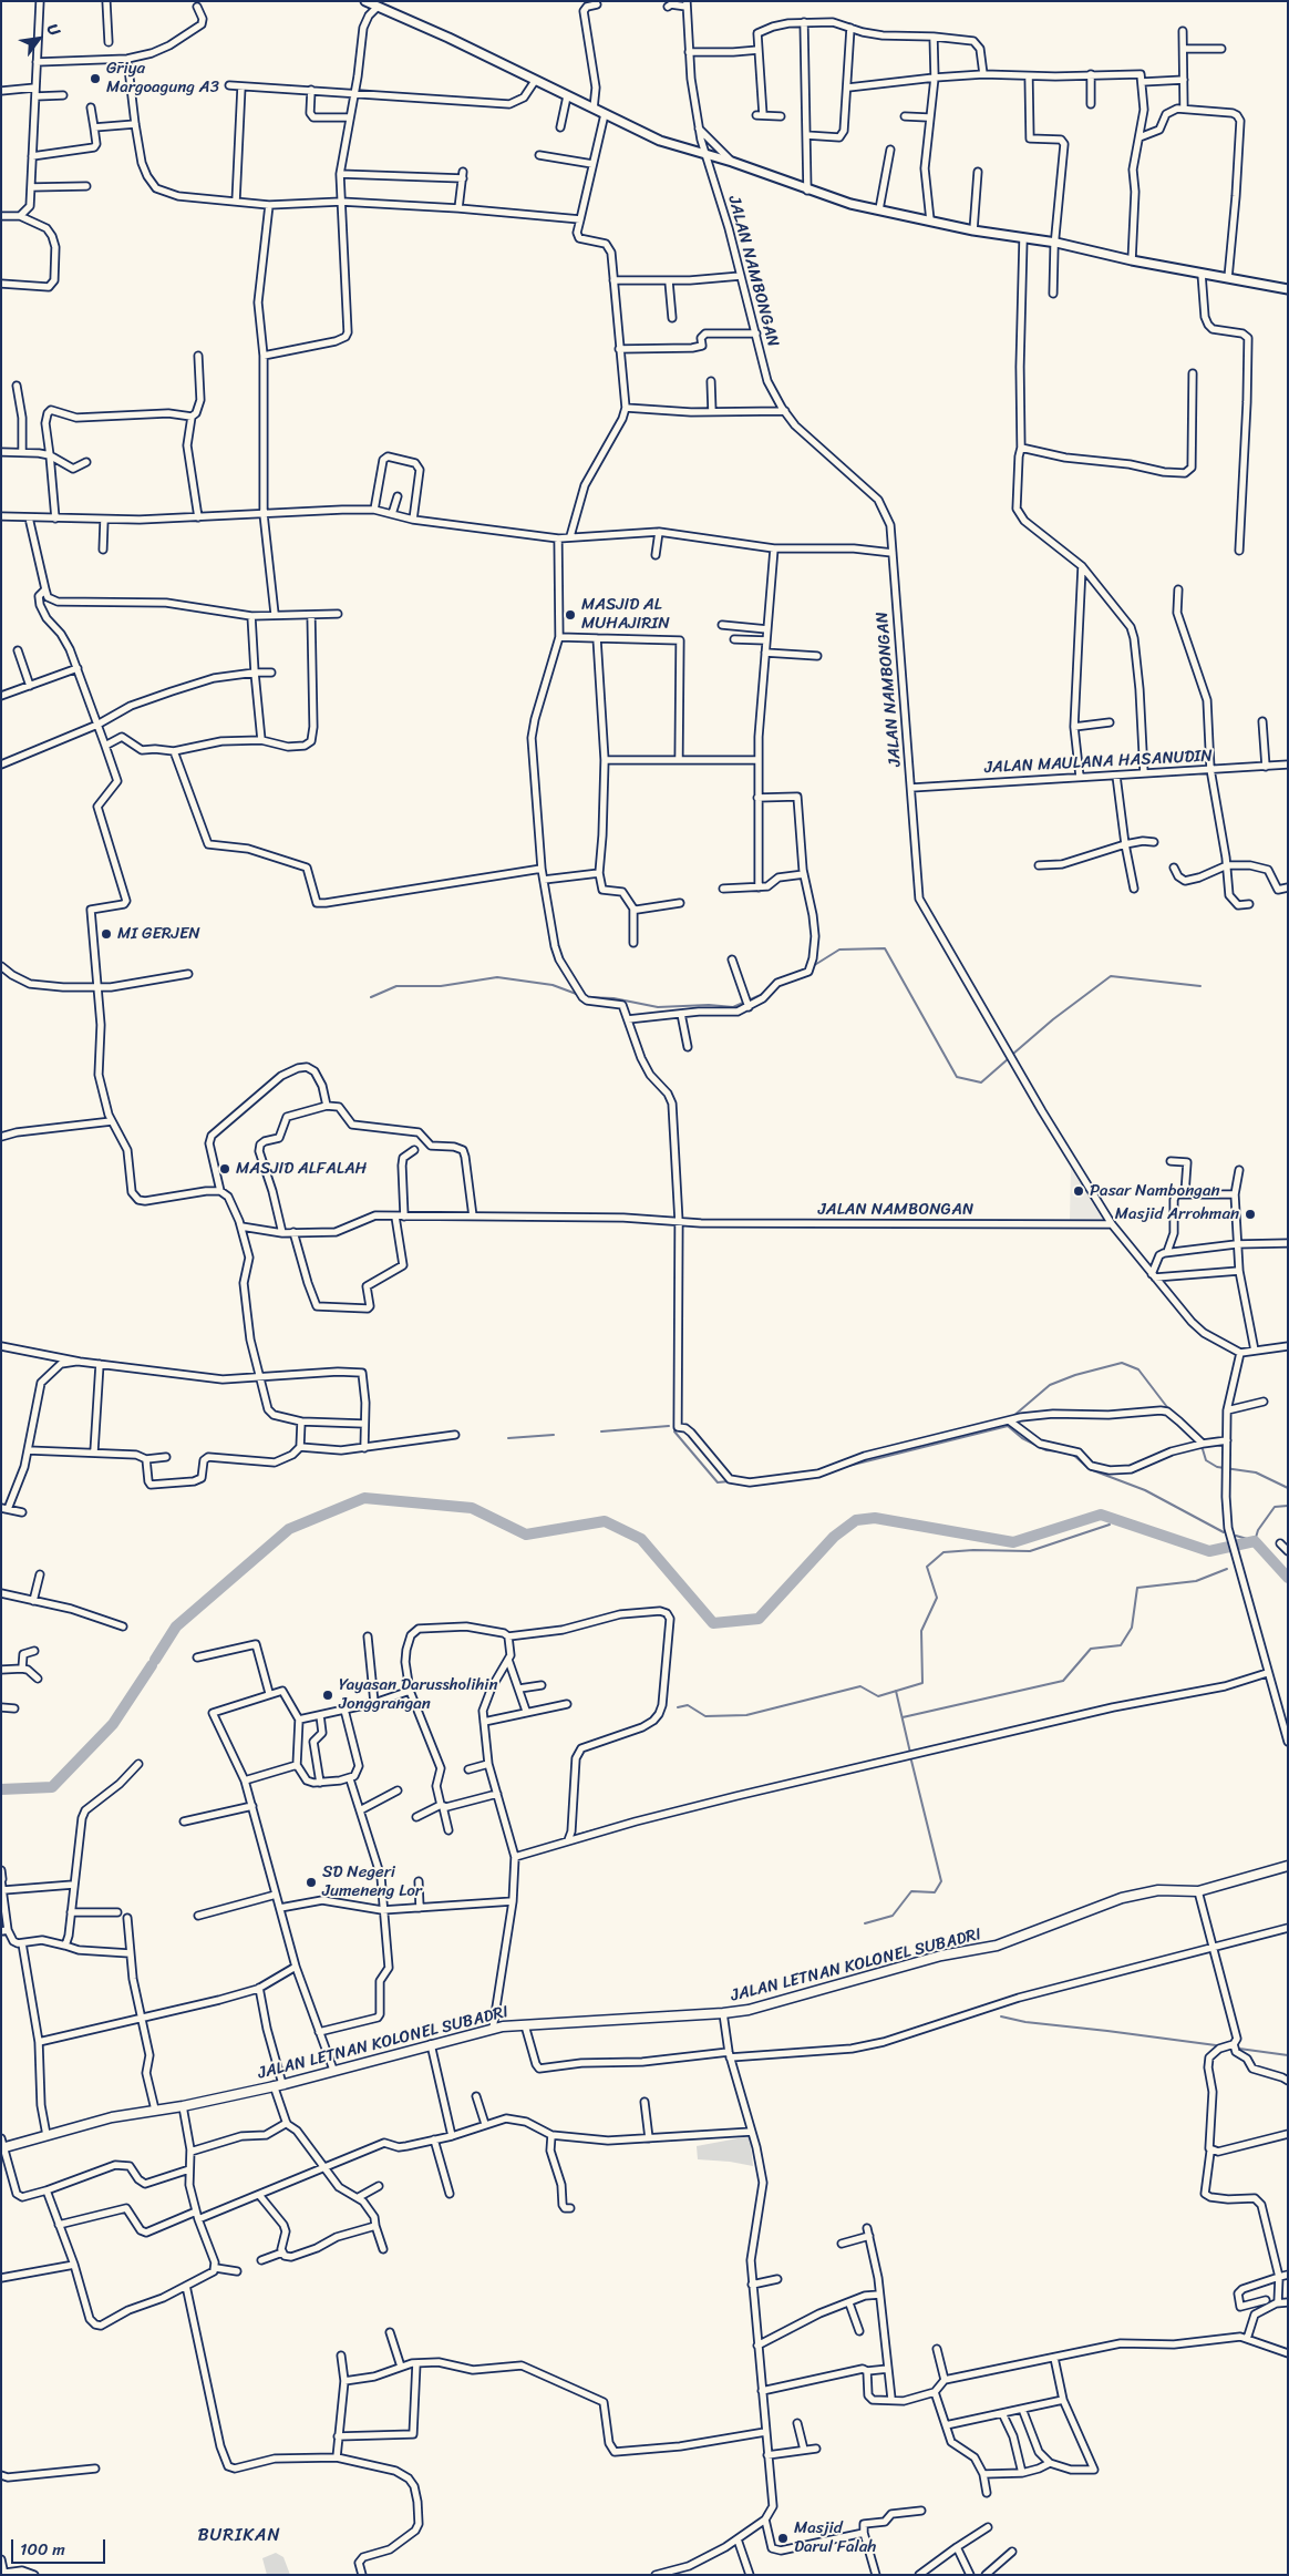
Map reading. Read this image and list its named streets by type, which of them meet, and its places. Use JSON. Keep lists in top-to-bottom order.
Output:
{
  "streets": {
    "main road": ["JALAN LETNAN KOLONEL SUBADRI"],
    "street": ["JALAN NAMBONGAN", "JALAN MAULANA HASANUDIN"]
  },
  "crossings": [
    ["JALAN NAMBONGAN", "JALAN MAULANA HASANUDIN"]
  ],
  "districts": ["BURIKAN"],
  "places": [
    "Griya Margoagung A3",
    "MASJID AL MUHAJIRIN",
    "MI GERJEN",
    "MASJID ALFALAH",
    "Pasar Nambongan",
    "Masjid Arrohman",
    "Yayasan Darussholihin Jonggrangan",
    "SD Negeri Jumeneng Lor",
    "Masjid Darul Falah"
  ],
  "scale_bar": "100 m",
  "north": "top right"
}
